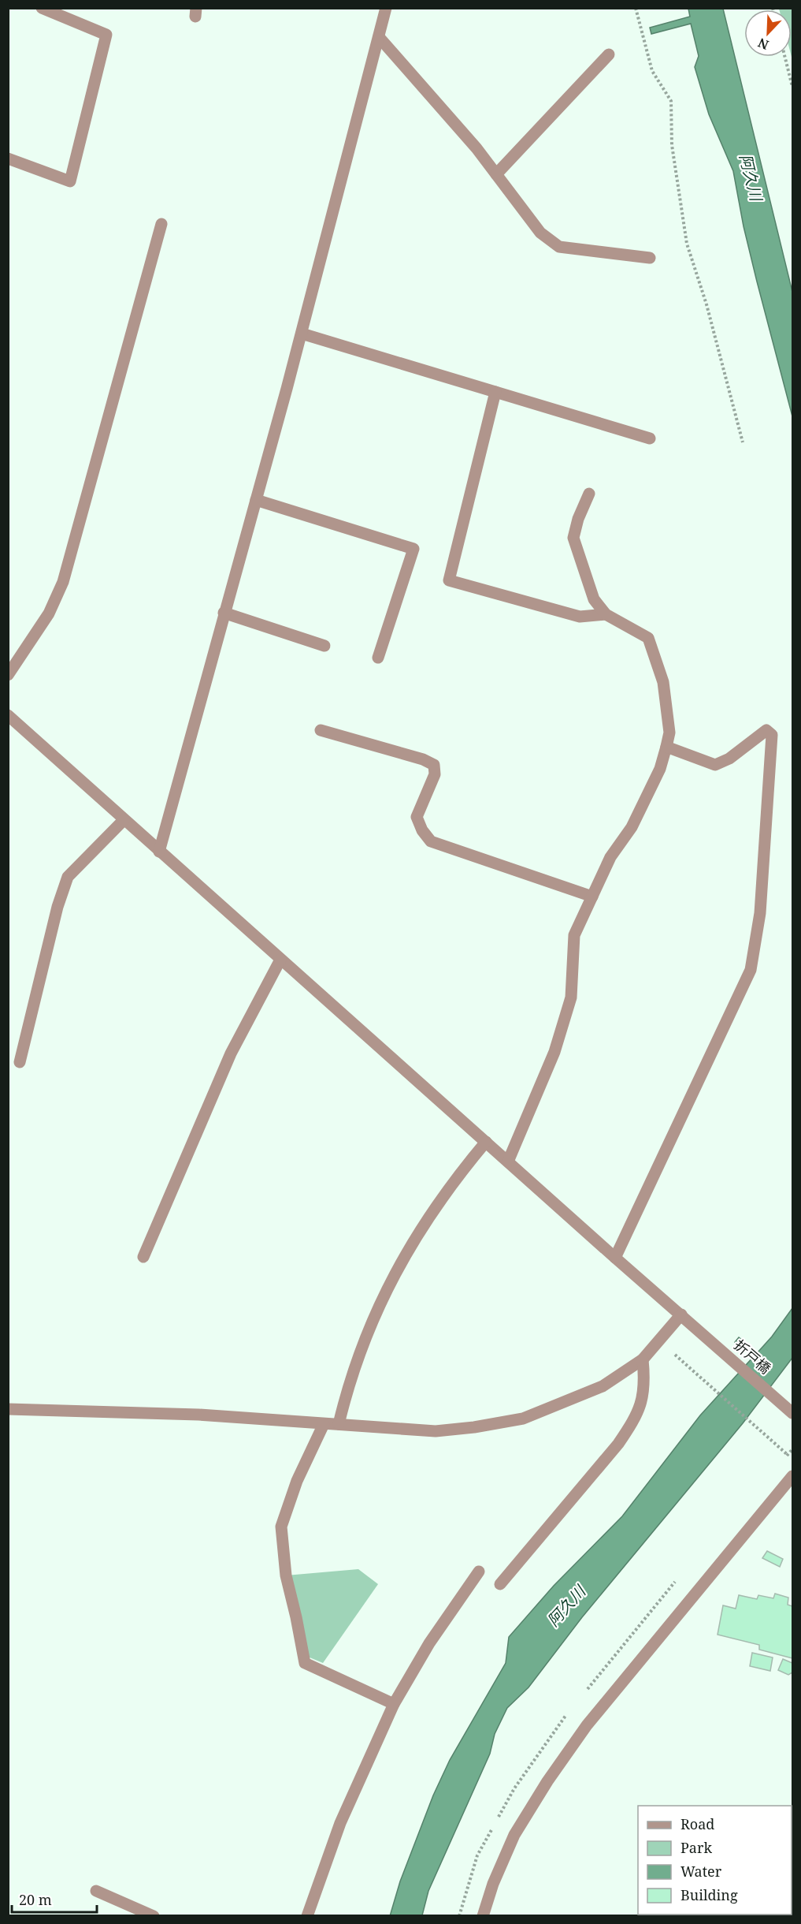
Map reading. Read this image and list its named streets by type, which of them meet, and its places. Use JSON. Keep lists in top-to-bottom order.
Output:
{
  "streets": {
    "street": ["折戸橋"]
  },
  "water": ["阿久川"],
  "legend": [
    "Road",
    "Park",
    "Water",
    "Building"
  ],
  "scale_bar": "20 m",
  "north": "bottom left"
}
